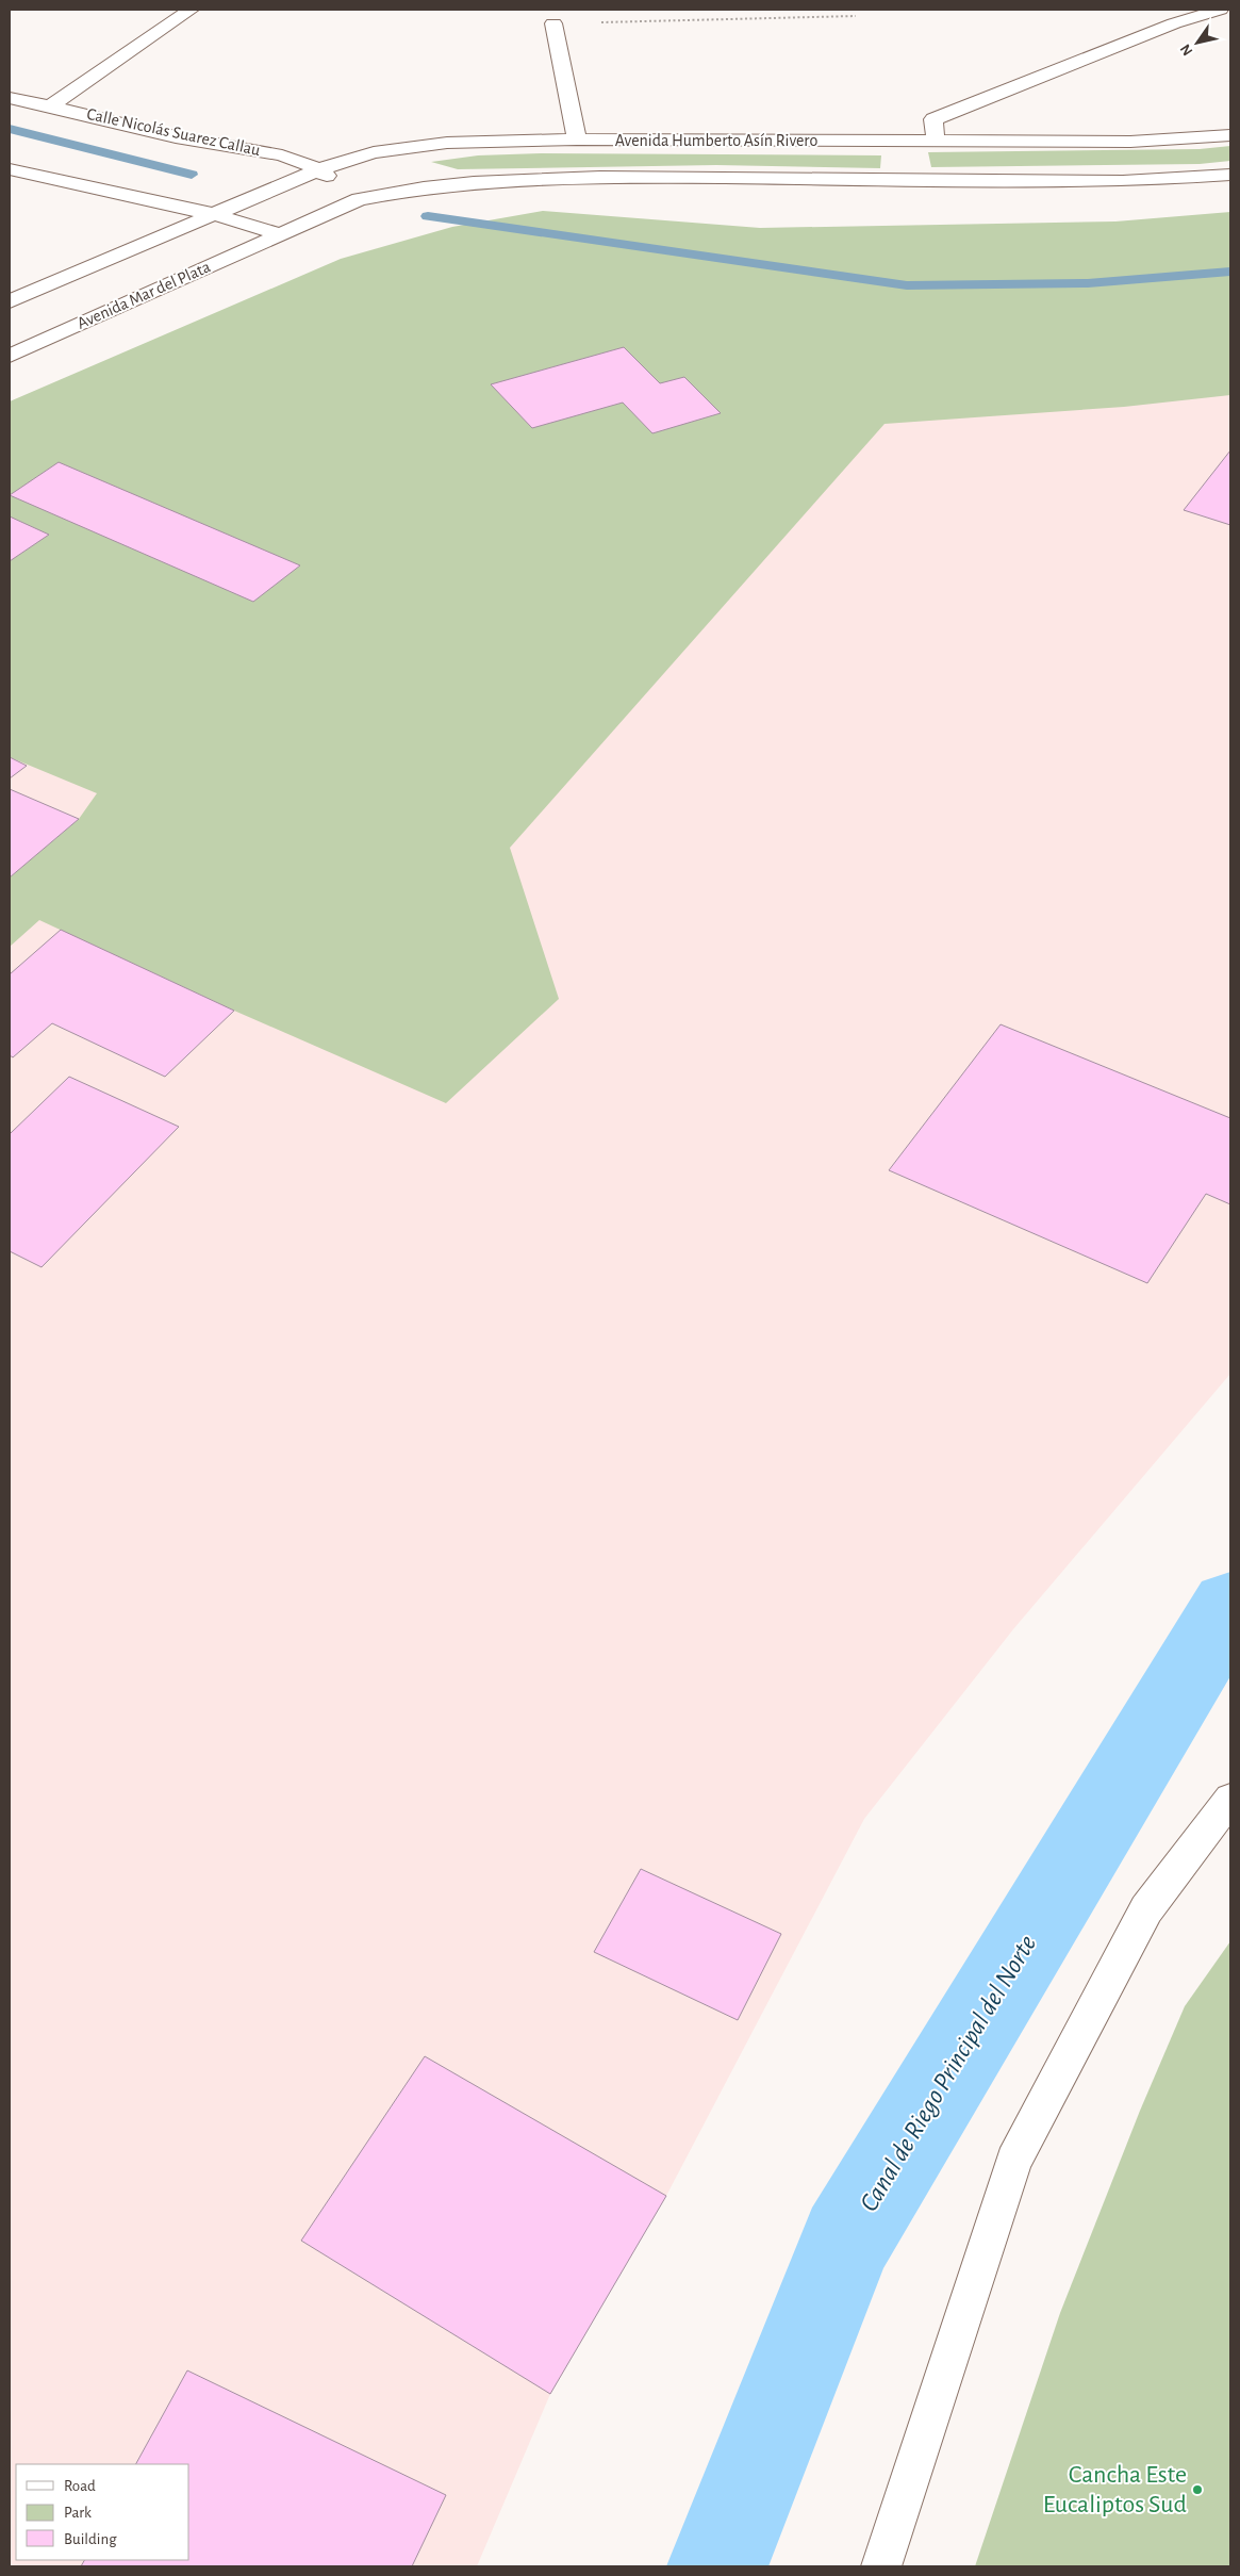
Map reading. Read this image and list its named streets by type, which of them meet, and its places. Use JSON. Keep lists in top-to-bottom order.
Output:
{
  "streets": {
    "street": ["Calle Nicolás Suarez Callau", "Avenida Humberto Asín Rivero", "Avenida Mar del Plata"]
  },
  "crossings": [
    ["Calle Nicolás Suarez Callau", "Avenida Humberto Asín Rivero"],
    ["Avenida Humberto Asín Rivero", "Avenida Mar del Plata"]
  ],
  "water": ["Canal de Riego Principal del Norte"],
  "places": ["Cancha Este Eucaliptos Sud"],
  "legend": ["Road", "Park", "Building"],
  "north": "bottom left"
}
